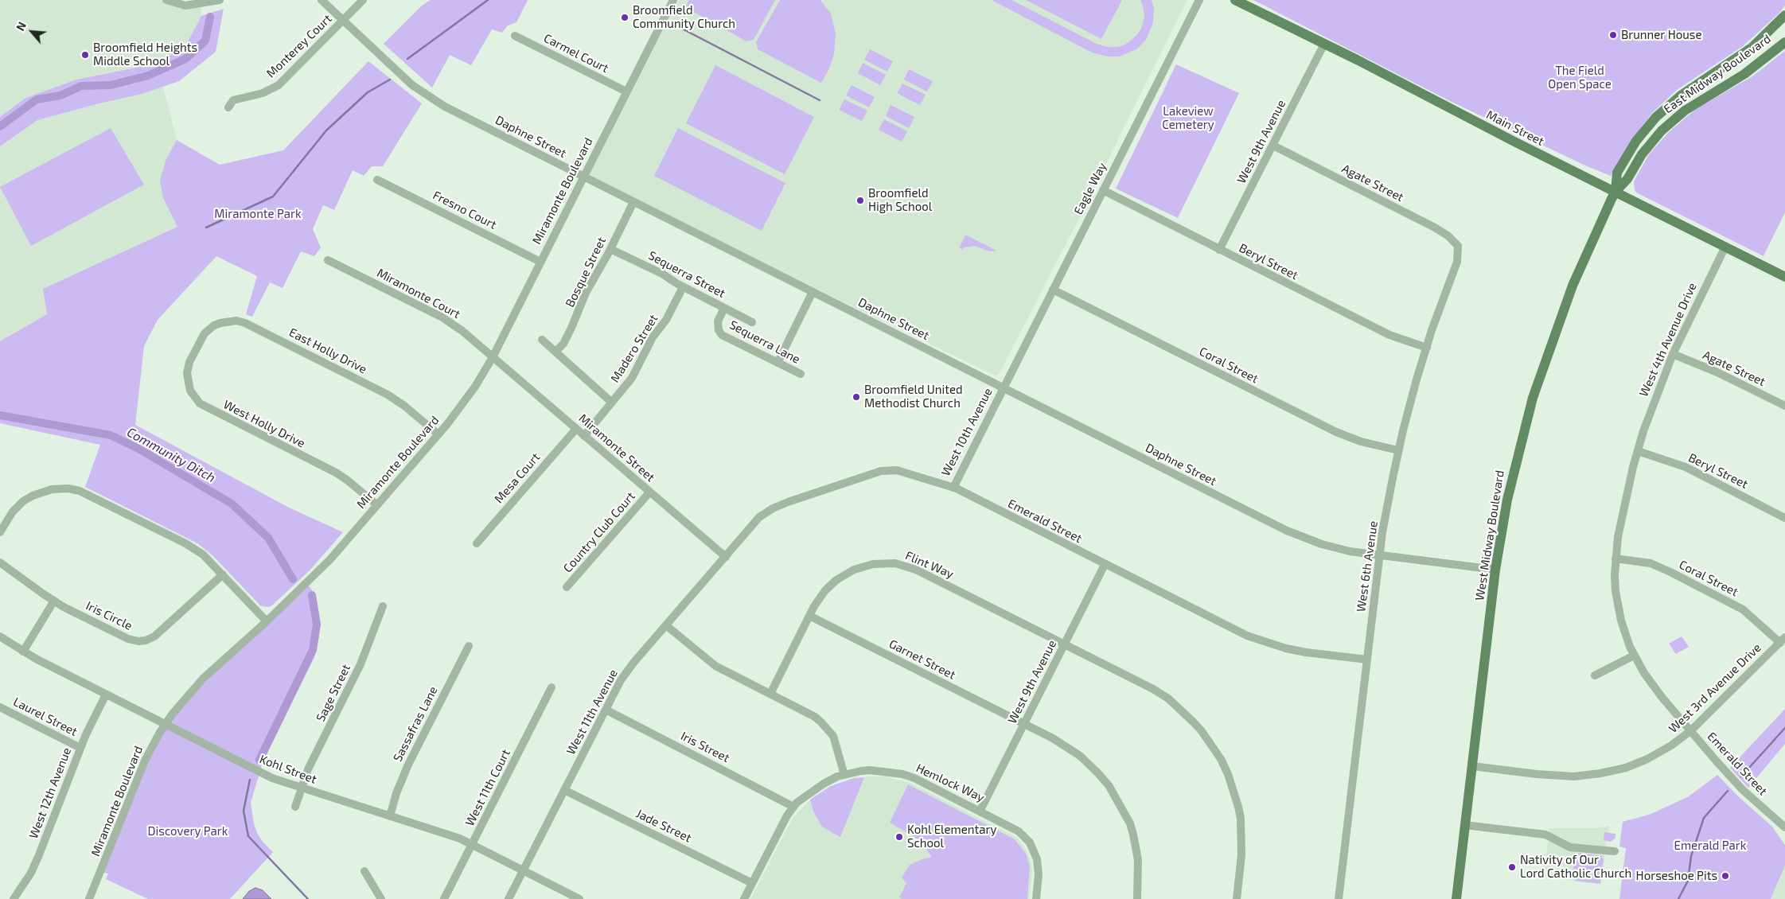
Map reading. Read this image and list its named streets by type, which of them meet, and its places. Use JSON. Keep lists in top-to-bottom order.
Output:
{
  "streets": {
    "main road": ["East Midway Boulevard", "Main Street", "West Midway Boulevard"],
    "street": [
      "Monterey Court",
      "Carmel Court",
      "Daphne Street",
      "West 9th Avenue",
      "Agate Street",
      "Eagle Way",
      "Miramonte Boulevard",
      "Fresno Court",
      "Beryl Street",
      "Bosque Street",
      "Sequerra Street",
      "Miramonte Court",
      "West 4th Avenue Drive",
      "Sequerra Lane",
      "Madero Street",
      "East Holly Drive",
      "Coral Street",
      "West Holly Drive",
      "West 10th Avenue",
      "Miramonte Street",
      "Mesa Court",
      "Emerald Street",
      "Country Club Court",
      "Flint Way",
      "West 6th Avenue",
      "Iris Circle",
      "Garnet Street",
      "West 3rd Avenue Drive",
      "Sage Street",
      "West 11th Avenue",
      "Laurel Street",
      "Sassafras Lane",
      "Iris Street",
      "Kohl Street",
      "Hemlock Way",
      "West 11th Court",
      "West 12th Avenue",
      "Jade Street"
    ]
  },
  "crossings": [
    ["Monterey Court", "Daphne Street"],
    ["Carmel Court", "Miramonte Boulevard"],
    ["East Midway Boulevard", "Main Street"],
    ["East Midway Boulevard", "West Midway Boulevard"],
    ["Main Street", "West 9th Avenue"],
    ["Main Street", "West 4th Avenue Drive"],
    ["Main Street", "West Midway Boulevard"],
    ["Daphne Street", "Eagle Way"],
    ["Daphne Street", "Miramonte Boulevard"],
    ["Daphne Street", "Bosque Street"],
    ["Daphne Street", "West 10th Avenue"],
    ["Daphne Street", "West Midway Boulevard"],
    ["Daphne Street", "West 6th Avenue"],
    ["West 9th Avenue", "Agate Street"],
    ["West 9th Avenue", "Beryl Street"],
    ["West 9th Avenue", "Emerald Street"],
    ["West 9th Avenue", "Flint Way"],
    ["West 9th Avenue", "Garnet Street"],
    ["West 9th Avenue", "Hemlock Way"],
    ["Agate Street", "West 4th Avenue Drive"],
    ["Agate Street", "West 6th Avenue"],
    ["Eagle Way", "Beryl Street"],
    ["Eagle Way", "Coral Street"],
    ["Eagle Way", "West 10th Avenue"],
    ["Miramonte Boulevard", "Fresno Court"],
    ["Miramonte Boulevard", "Miramonte Court"],
    ["Miramonte Boulevard", "East Holly Drive"],
    ["Miramonte Boulevard", "West Holly Drive"],
    ["Miramonte Boulevard", "Miramonte Street"],
    ["Miramonte Boulevard", "Kohl Street"],
    ["Beryl Street", "West 4th Avenue Drive"],
    ["Beryl Street", "West 6th Avenue"],
    ["Bosque Street", "Sequerra Street"],
    ["Sequerra Street", "Sequerra Lane"],
    ["Sequerra Street", "Madero Street"],
    ["Miramonte Court", "Miramonte Street"],
    ["West 4th Avenue Drive", "Coral Street"],
    ["West 4th Avenue Drive", "Emerald Street"],
    ["West 4th Avenue Drive", "West 3rd Avenue Drive"],
    ["Madero Street", "Miramonte Street"],
    ["East Holly Drive", "West Holly Drive"],
    ["Coral Street", "West 6th Avenue"],
    ["Coral Street", "West 3rd Avenue Drive"],
    ["West 10th Avenue", "Emerald Street"],
    ["Miramonte Street", "Mesa Court"],
    ["Miramonte Street", "Emerald Street"],
    ["Miramonte Street", "Country Club Court"],
    ["Miramonte Street", "West 11th Avenue"],
    ["Emerald Street", "West 6th Avenue"],
    ["Emerald Street", "West 3rd Avenue Drive"],
    ["Emerald Street", "West 11th Avenue"],
    ["West Midway Boulevard", "West 3rd Avenue Drive"],
    ["Flint Way", "Garnet Street"],
    ["Sage Street", "Kohl Street"],
    ["West 11th Avenue", "Iris Street"],
    ["West 11th Avenue", "Kohl Street"],
    ["West 11th Avenue", "Jade Street"],
    ["Laurel Street", "West 12th Avenue"],
    ["Sassafras Lane", "Kohl Street"],
    ["Kohl Street", "West 11th Court"],
    ["Kohl Street", "West 12th Avenue"]
  ],
  "water": ["Community Ditch"],
  "parks": [
    "The Field Open Space",
    "Lakeview Cemetery",
    "Miramonte Park",
    "Discovery Park",
    "Emerald Park"
  ],
  "places": [
    "Broomfield Community Church",
    "Brunner House",
    "Broomfield Heights Middle School",
    "Broomfield High School",
    "Broomfield United Methodist Church",
    "Kohl Elementary School",
    "Nativity of Our Lord Catholic Church",
    "Horseshoe Pits"
  ],
  "north": "top left"
}
